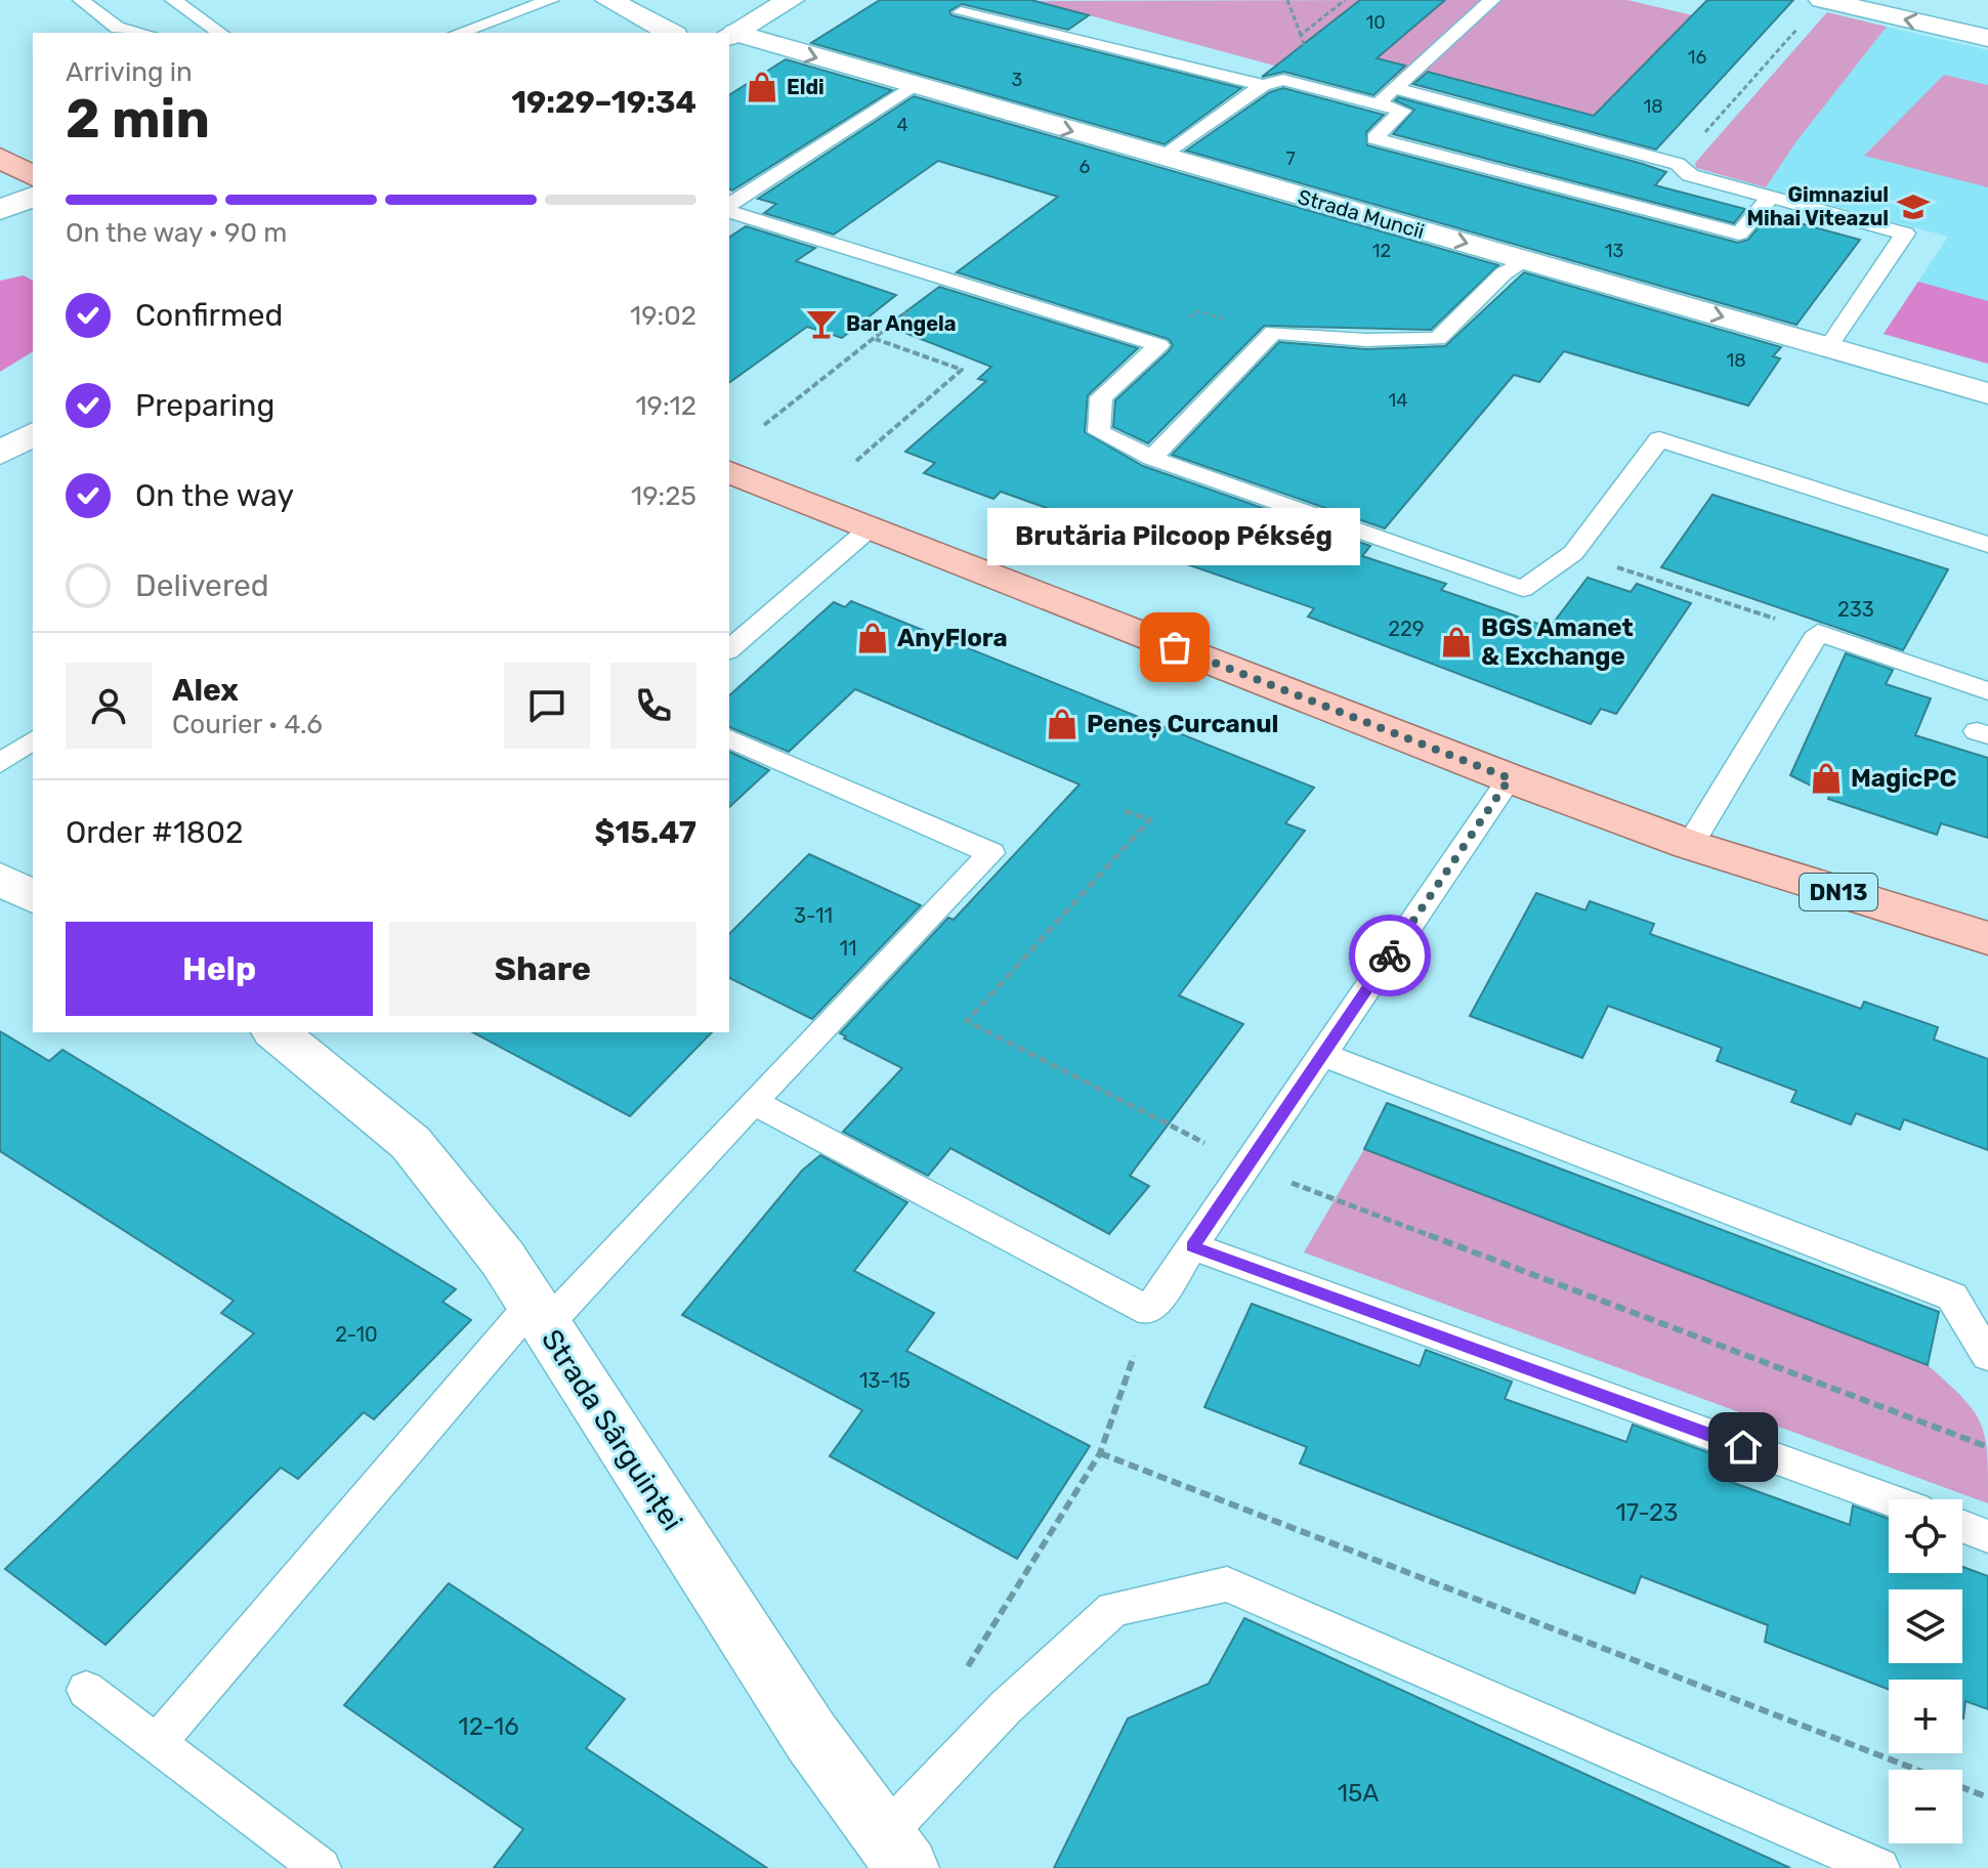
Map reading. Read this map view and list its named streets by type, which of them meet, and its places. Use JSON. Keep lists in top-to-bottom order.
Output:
{
  "streets": {
    "main road": ["DN13"],
    "street": ["Strada Muncii", "Strada Sârguinței"]
  },
  "one_way": ["Strada Muncii"],
  "places": {
    "shop": [
      "Eldi",
      "AnyFlora",
      "BGS Amanet & Exchange",
      "Peneș Curcanul",
      "MagicPC"
    ],
    "school or university": ["Gimnaziul Mihai Viteazul"],
    "bar": ["Bar Angela"],
    "other": ["Brutăria Pilcoop Pékség"]
  },
  "house_numbers": [
    "10",
    "16",
    "3",
    "18",
    "4",
    "7",
    "6",
    "12",
    "13",
    "18",
    "14",
    "233",
    "229",
    "3-11",
    "11",
    "2-10",
    "13-15",
    "17-23",
    "12-16",
    "15A"
  ],
  "page": {
    "heading": ["2 min", "Arriving in", "19:29–19:34"],
    "panel": [
      "Alex",
      "Courier · 4.6",
      "Order #1802",
      "$15.47"
    ],
    "bar": "On the way · 90 m",
    "list": [
      ["Confirmed", "19:02"],
      ["Preparing", "19:12"],
      ["On the way", "19:25"],
      "Delivered"
    ],
    "bubble": "Brutăria Pilcoop Pékség",
    "buttons": ["Help", "Share"],
    "map_buttons": ["+", "−"]
  }
}
